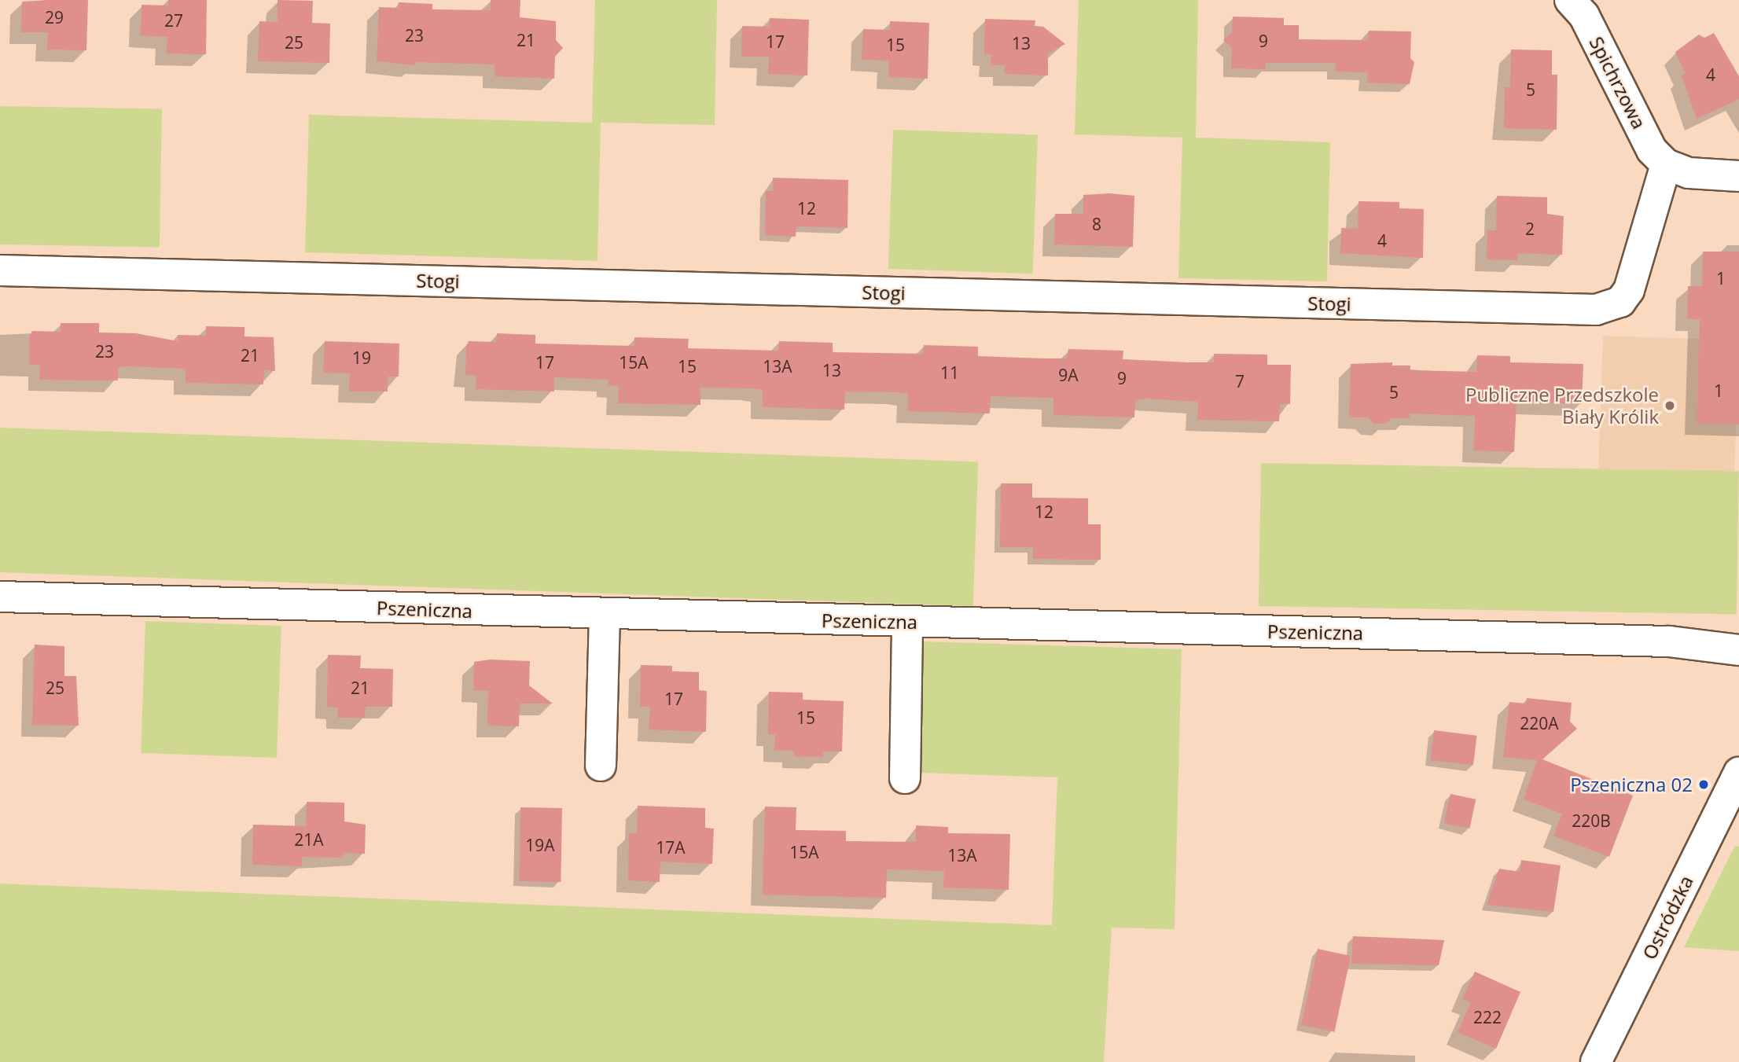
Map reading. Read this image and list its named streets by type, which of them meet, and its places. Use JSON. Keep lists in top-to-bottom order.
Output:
{
  "streets": {
    "street": [
      "Spichrzowa",
      "Stogi",
      "Pszeniczna",
      "Ostródzka"
    ]
  },
  "crossings": [
    ["Spichrzowa", "Stogi"]
  ],
  "places": ["Publiczne Przedszkole Biały Królik", "Pszeniczna 02"],
  "house_numbers": [
    "29",
    "27",
    "23",
    "21",
    "9",
    "17",
    "25",
    "13",
    "15",
    "4",
    "5",
    "12",
    "8",
    "2",
    "4",
    "1",
    "23",
    "21",
    "19",
    "17",
    "15A",
    "15",
    "13A",
    "13",
    "11",
    "9A",
    "9",
    "7",
    "1",
    "5",
    "12",
    "25",
    "21",
    "17",
    "15",
    "220A",
    "220B",
    "21A",
    "19A",
    "17A",
    "15A",
    "13A",
    "222"
  ]
}
